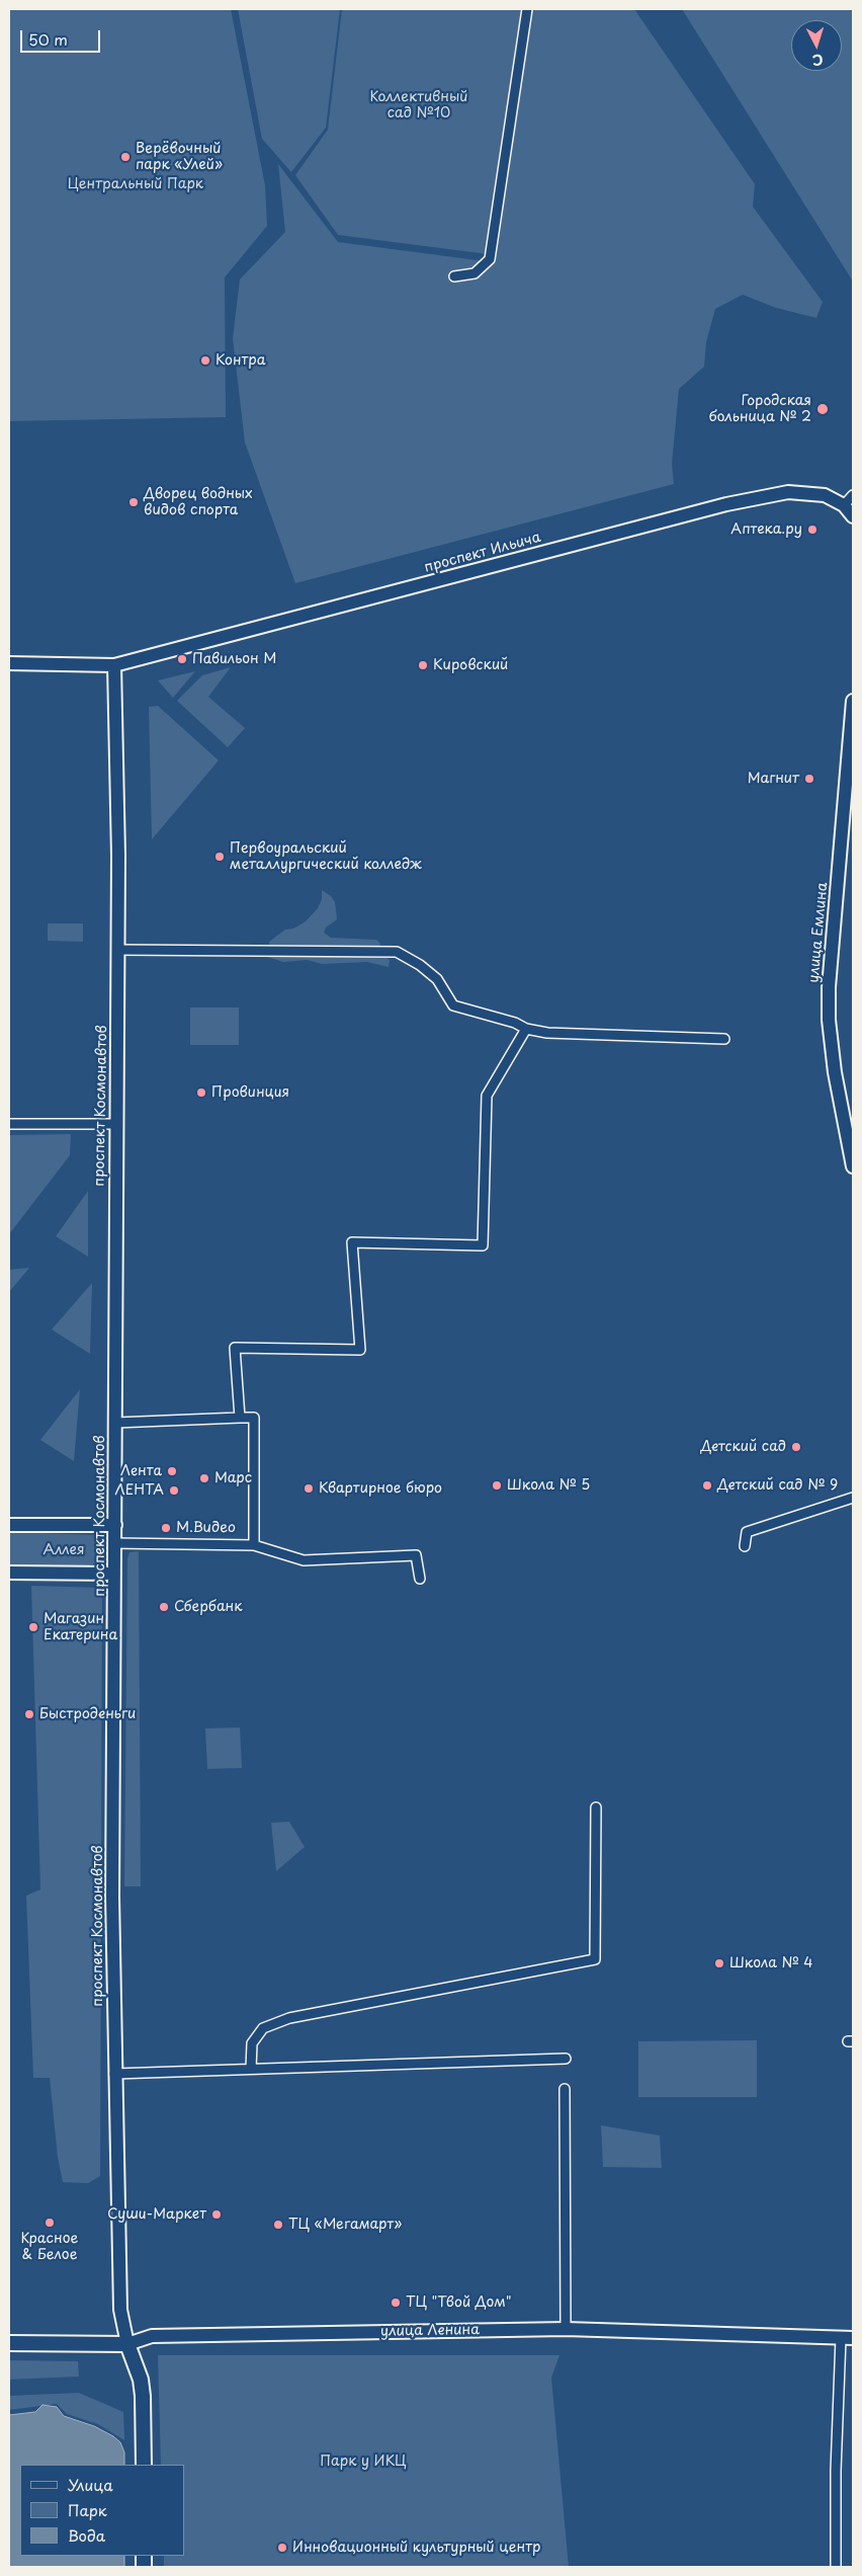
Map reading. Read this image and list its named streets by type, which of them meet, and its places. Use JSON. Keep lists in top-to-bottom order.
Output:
{
  "streets": {
    "main road": ["улица Ленина"],
    "street": ["проспект Ильича", "улица Емлина", "проспект Космонавтов"]
  },
  "crossings": [
    ["проспект Ильича", "проспект Космонавтов"],
    ["проспект Космонавтов", "улица Ленина"]
  ],
  "parks": [
    "Коллективный сад №10",
    "Центральный Парк",
    "Аллея",
    "Парк у ИКЦ"
  ],
  "places": [
    "Верёвочный парк «Улей»",
    "Контра",
    "Городская больница № 2",
    "Дворец водных видов спорта",
    "Аптека.ру",
    "Павильон М",
    "Кировский",
    "Магнит",
    "Первоуральский металлургический колледж",
    "Провинция",
    "Детский сад",
    "Лента",
    "Марс",
    "Школа № 5",
    "Детский сад № 9",
    "Квартирное бюро",
    "ЛЕНТА",
    "М.Видео",
    "Сбербанк",
    "Магазин Екатерина",
    "Быстроденьги",
    "Школа № 4",
    "Суши-Маркет",
    "Красное & Белое",
    "ТЦ «Мегамарт»",
    "ТЦ \"Твой Дом\"",
    "Инновационный культурный центр"
  ],
  "legend": ["Улица", "Парк", "Вода"],
  "scale_bar": "50 m",
  "north": "bottom"
}
